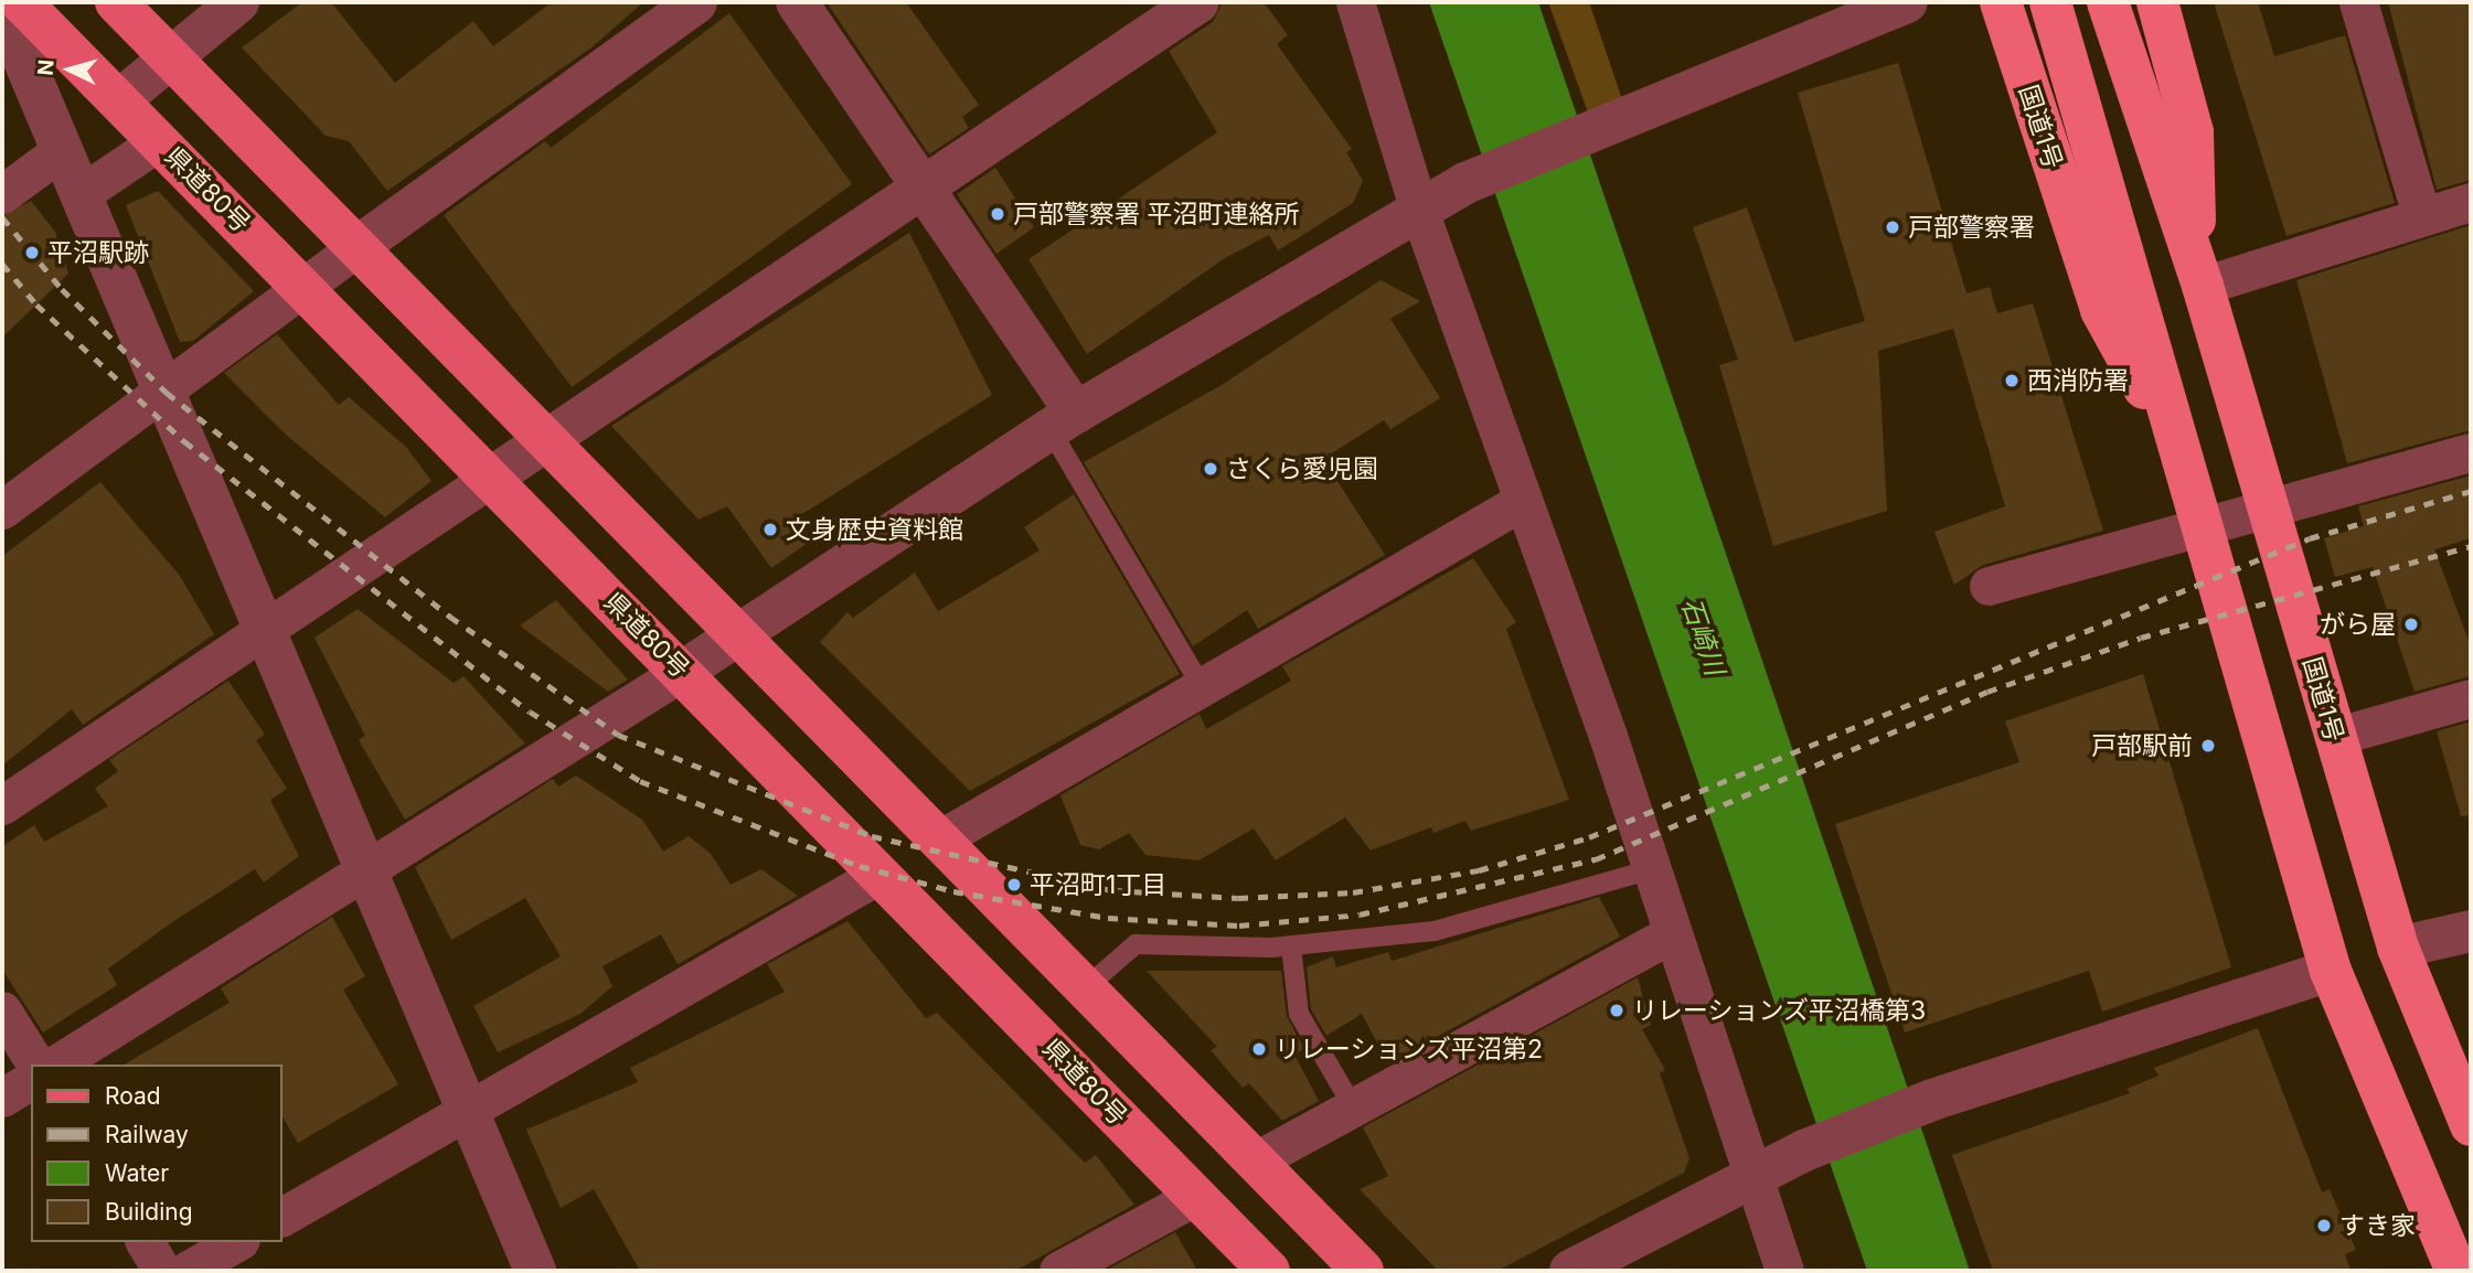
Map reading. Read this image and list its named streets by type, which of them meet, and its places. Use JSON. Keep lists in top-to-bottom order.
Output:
{
  "streets": {
    "highway": ["国道1号"],
    "main road": ["県道80号"]
  },
  "water": ["石崎川"],
  "places": [
    "戸部警察署 平沼町連絡所",
    "戸部警察署",
    "平沼駅跡",
    "西消防署",
    "さくら愛児園",
    "文身歴史資料館",
    "がら屋",
    "戸部駅前",
    "平沼町1丁目",
    "リレーションズ平沼橋第3",
    "リレーションズ平沼第2",
    "すき家"
  ],
  "legend": [
    "Road",
    "Railway",
    "Water",
    "Building"
  ],
  "north": "left"
}
